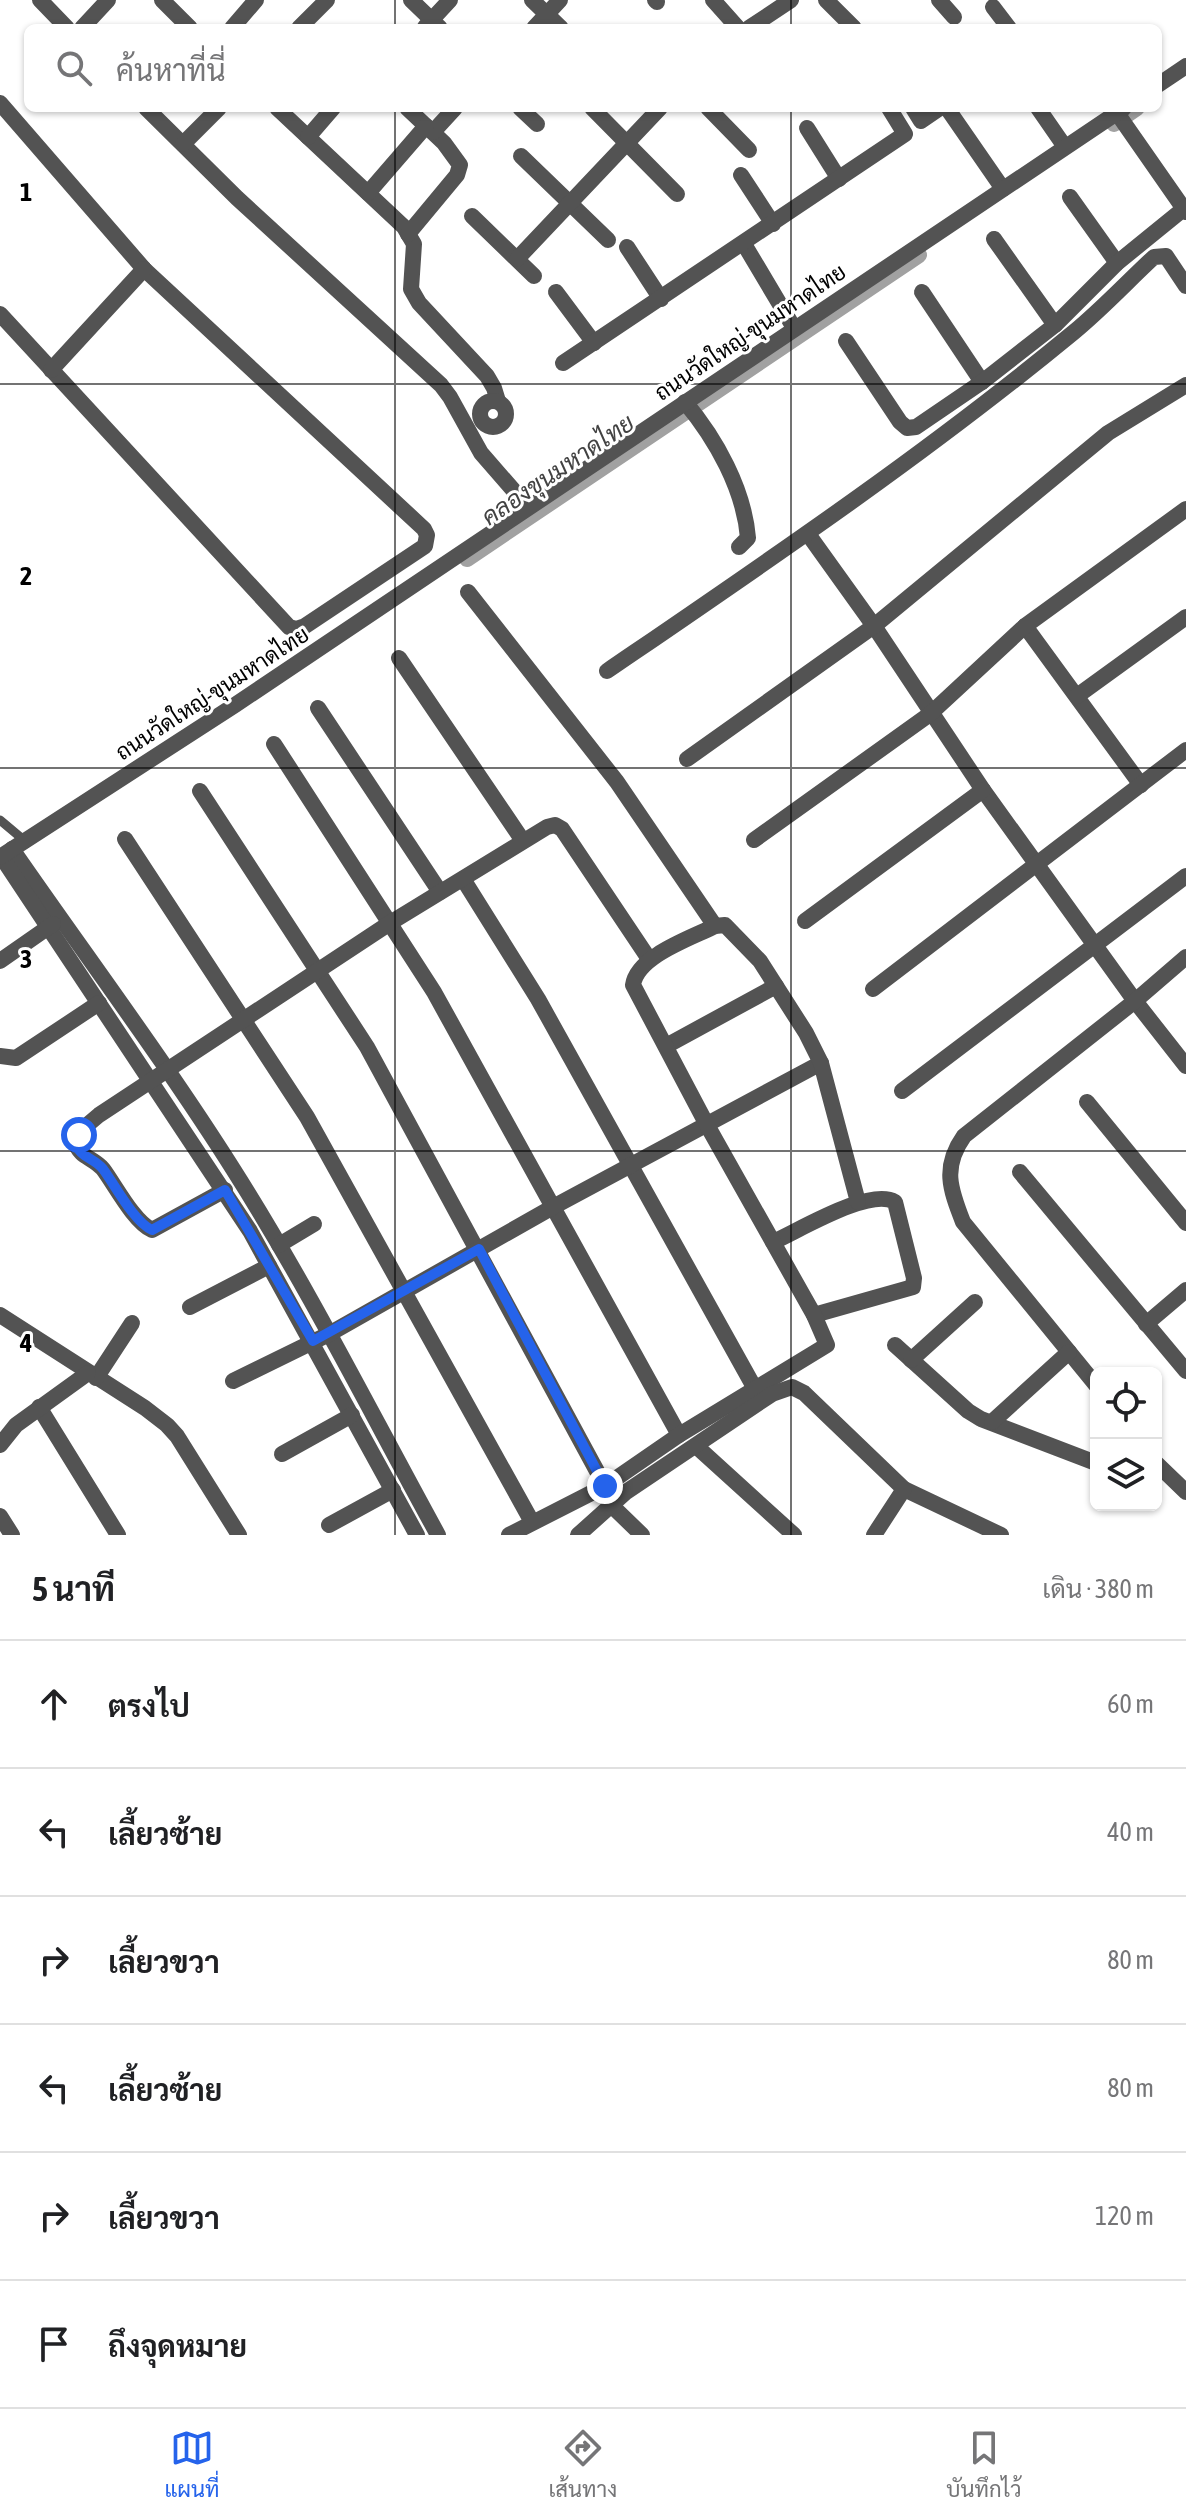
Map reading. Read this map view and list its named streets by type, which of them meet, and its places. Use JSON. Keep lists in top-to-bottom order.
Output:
{
  "streets": {
    "street": ["ถนนวัดใหญ่-ขุนมหาดไทย"]
  },
  "water": ["คลองขุนมหาดไทย"],
  "page": {
    "search": "ค้นหาที่นี่",
    "heading": ["5 นาที", "เดิน · 380 m"],
    "list": [
      ["ตรงไป", "60 m"],
      ["เลี้ยวซ้าย", "40 m"],
      ["เลี้ยวขวา", "80 m"],
      ["เลี้ยวซ้าย", "80 m"],
      ["เลี้ยวขวา", "120 m"],
      "ถึงจุดหมาย"
    ],
    "nav": ["แผนที่", "เส้นทาง", "บันทึกไว้"]
  },
  "grid": {
    "rows": [
      "1",
      "2",
      "3",
      "4"
    ]
  }
}
